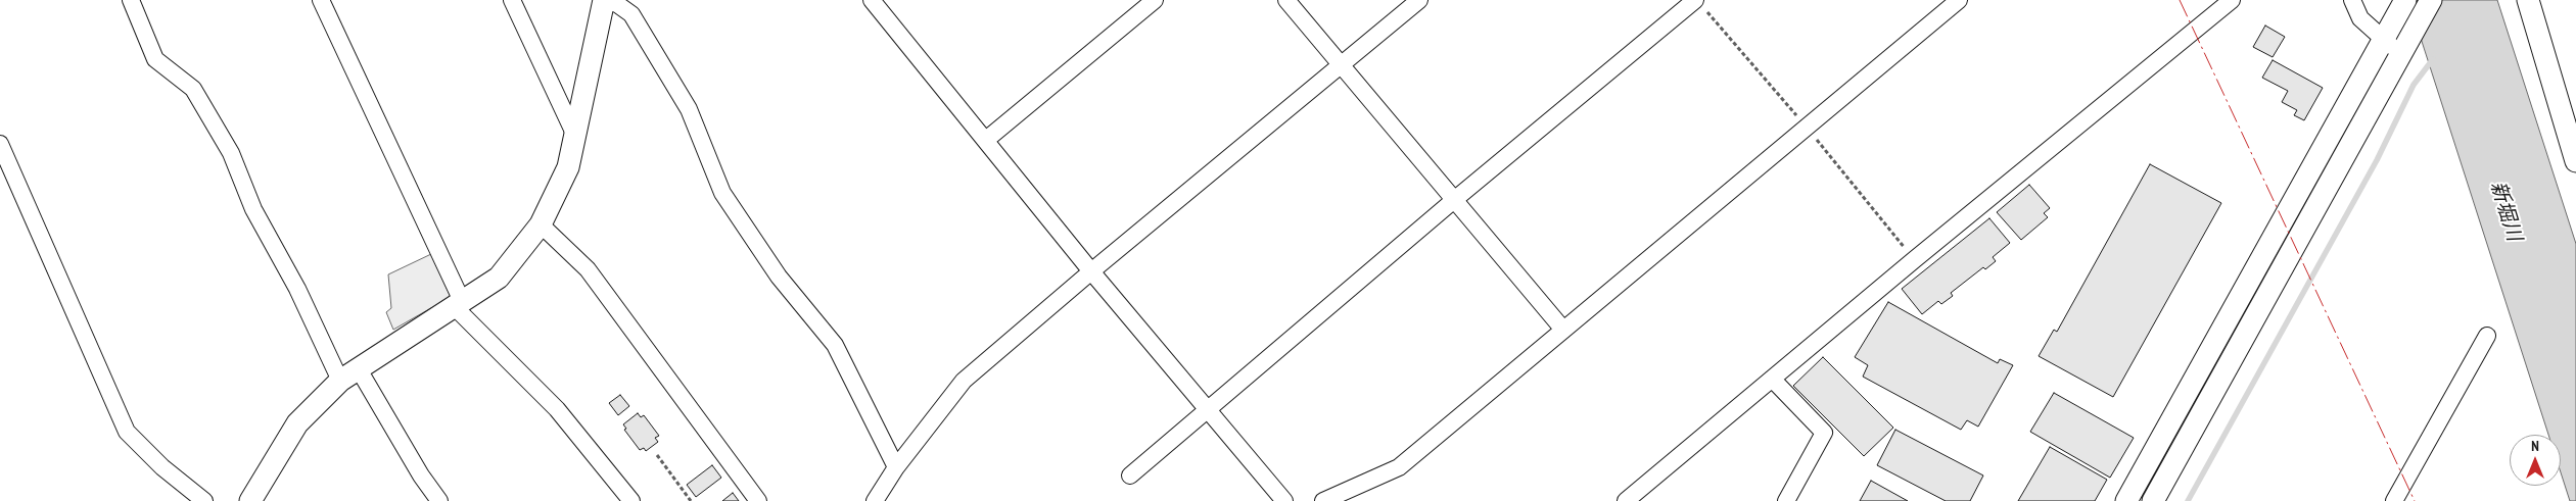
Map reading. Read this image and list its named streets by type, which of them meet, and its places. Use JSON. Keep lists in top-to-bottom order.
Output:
{
  "water": ["新堀川"],
  "north": "top"
}
